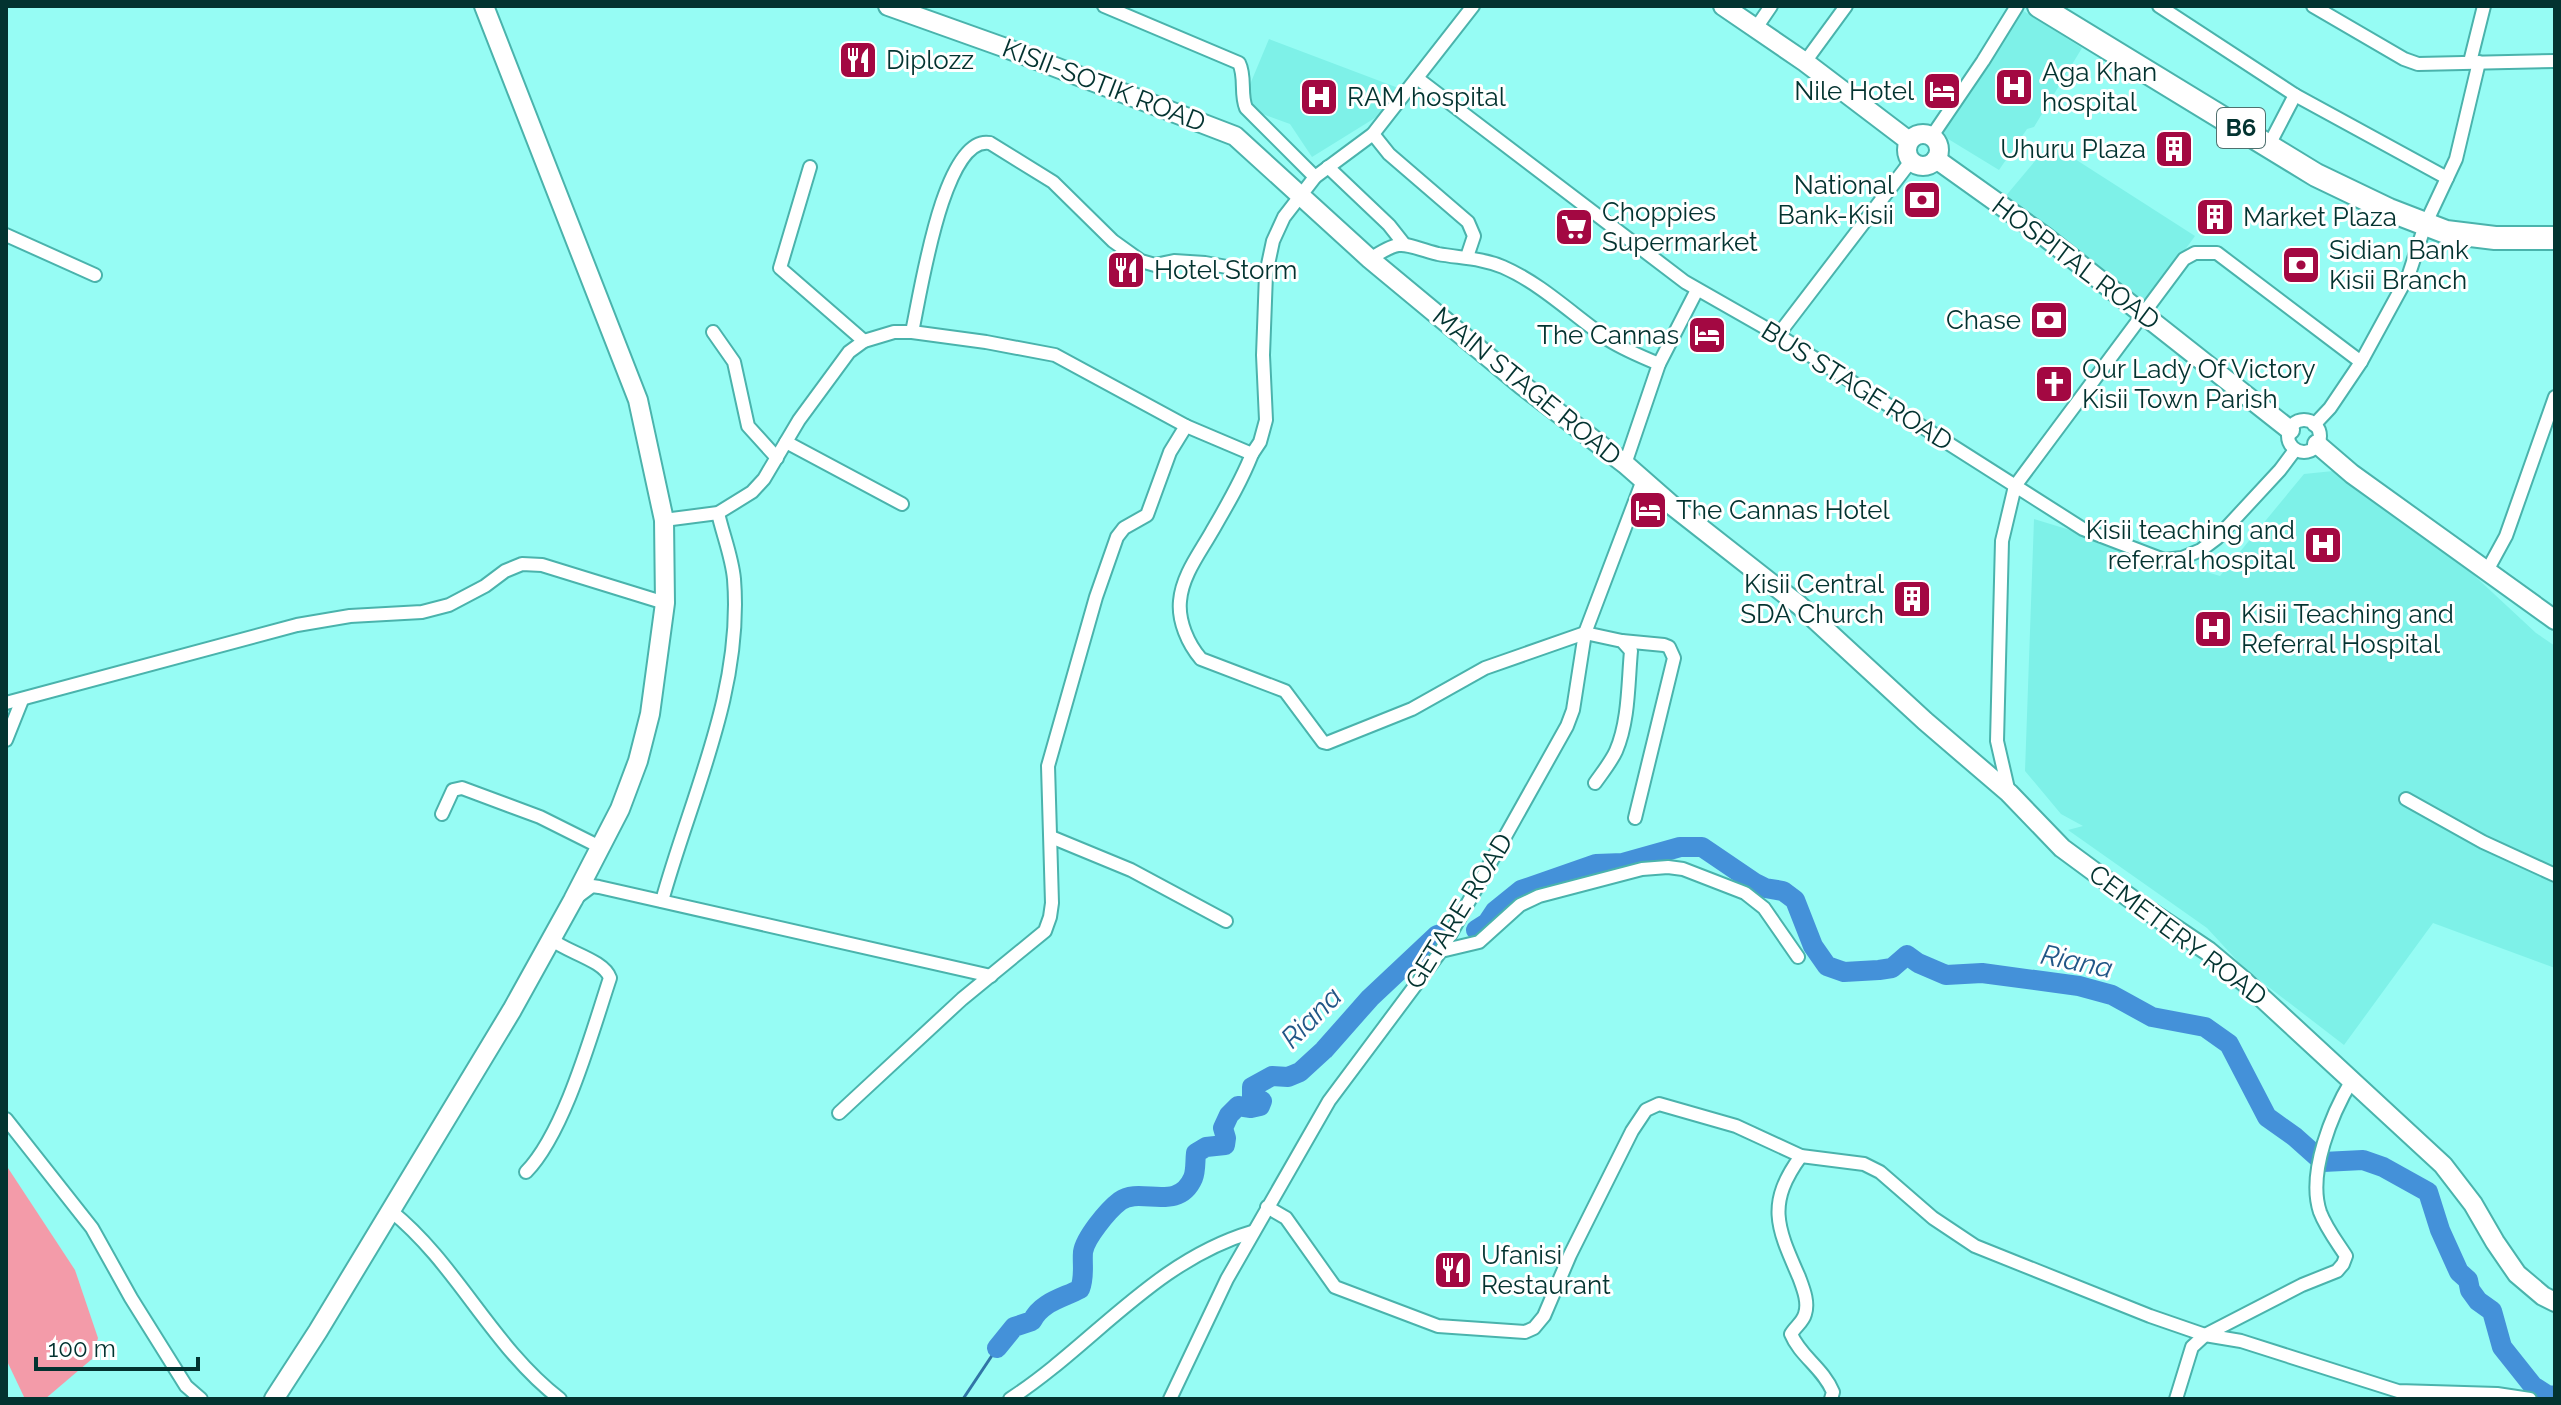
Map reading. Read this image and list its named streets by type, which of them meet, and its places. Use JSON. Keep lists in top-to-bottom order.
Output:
{
  "streets": {
    "highway": ["B6"],
    "street": [
      "KISII-SOTIK ROAD",
      "HOSPITAL ROAD",
      "MAIN STAGE ROAD",
      "BUS STAGE ROAD",
      "GETARE ROAD",
      "CEMETERY ROAD"
    ]
  },
  "crossings": [
    ["KISII-SOTIK ROAD", "MAIN STAGE ROAD"],
    ["HOSPITAL ROAD", "BUS STAGE ROAD"],
    ["MAIN STAGE ROAD", "GETARE ROAD"],
    ["MAIN STAGE ROAD", "CEMETERY ROAD"]
  ],
  "water": ["Riana"],
  "places": {
    "restaurant": ["Diplozz", "Hotel Storm", "Ufanisi Restaurant"],
    "hospital": [
      "Aga Khan hospital",
      "RAM hospital",
      "Kisii teaching and referral hospital",
      "Kisii Teaching and Referral Hospital"
    ],
    "hotel": ["Nile Hotel", "The Cannas", "The Cannas Hotel"],
    "building": ["Uhuru Plaza", "Market Plaza", "Kisii Central SDA Church"],
    "bank": ["National Bank-Kisii", "Sidian Bank Kisii Branch", "Chase"],
    "supermarket": ["Choppies Supermarket"],
    "church": ["Our Lady Of Victory Kisii Town Parish"]
  },
  "scale_bar": "100 m"
}
